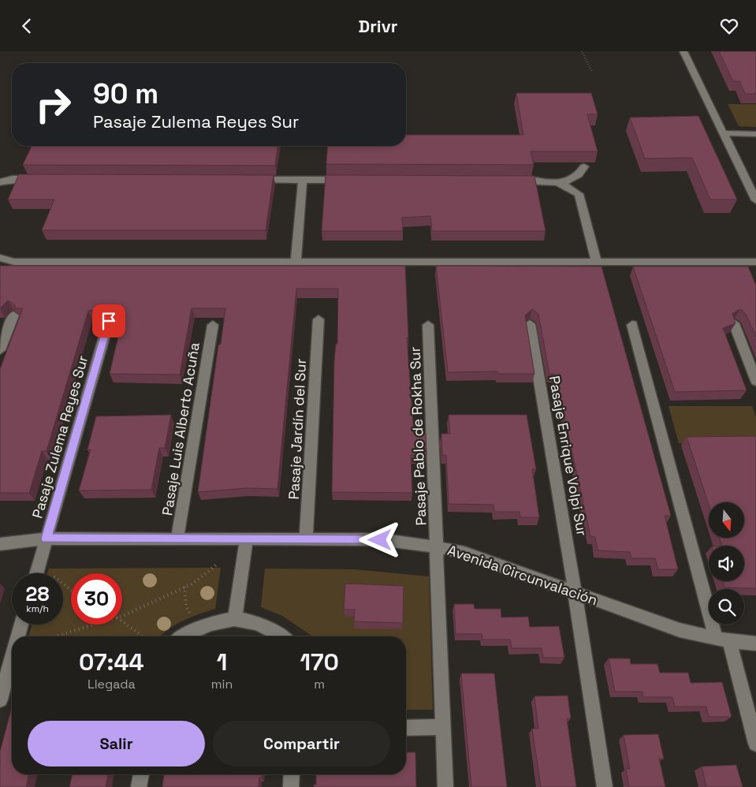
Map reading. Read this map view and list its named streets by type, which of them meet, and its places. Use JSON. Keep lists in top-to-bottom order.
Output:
{
  "streets": {
    "street": [
      "Pasaje Luis Alberto Acuña",
      "Pasaje Jardín del Sur",
      "Pasaje Pablo de Rokha Sur",
      "Pasaje Zulema Reyes Sur",
      "Pasaje Enrique Volpi Sur",
      "Avenida Circunvalación"
    ]
  },
  "crossings": [
    ["Pasaje Luis Alberto Acuña", "Avenida Circunvalación"],
    ["Pasaje Jardín del Sur", "Avenida Circunvalación"],
    ["Pasaje Pablo de Rokha Sur", "Avenida Circunvalación"],
    ["Pasaje Zulema Reyes Sur", "Avenida Circunvalación"],
    ["Pasaje Enrique Volpi Sur", "Avenida Circunvalación"]
  ],
  "north": "bottom",
  "page": {
    "header": "Drivr",
    "turn": ["90 m", "Pasaje Zulema Reyes Sur"],
    "speed": "28 km/h",
    "limit": "30",
    "eta": [
      "07:44",
      "Llegada",
      "1",
      "min",
      "170",
      "m"
    ],
    "buttons": ["Salir", "Compartir"]
  }
}
